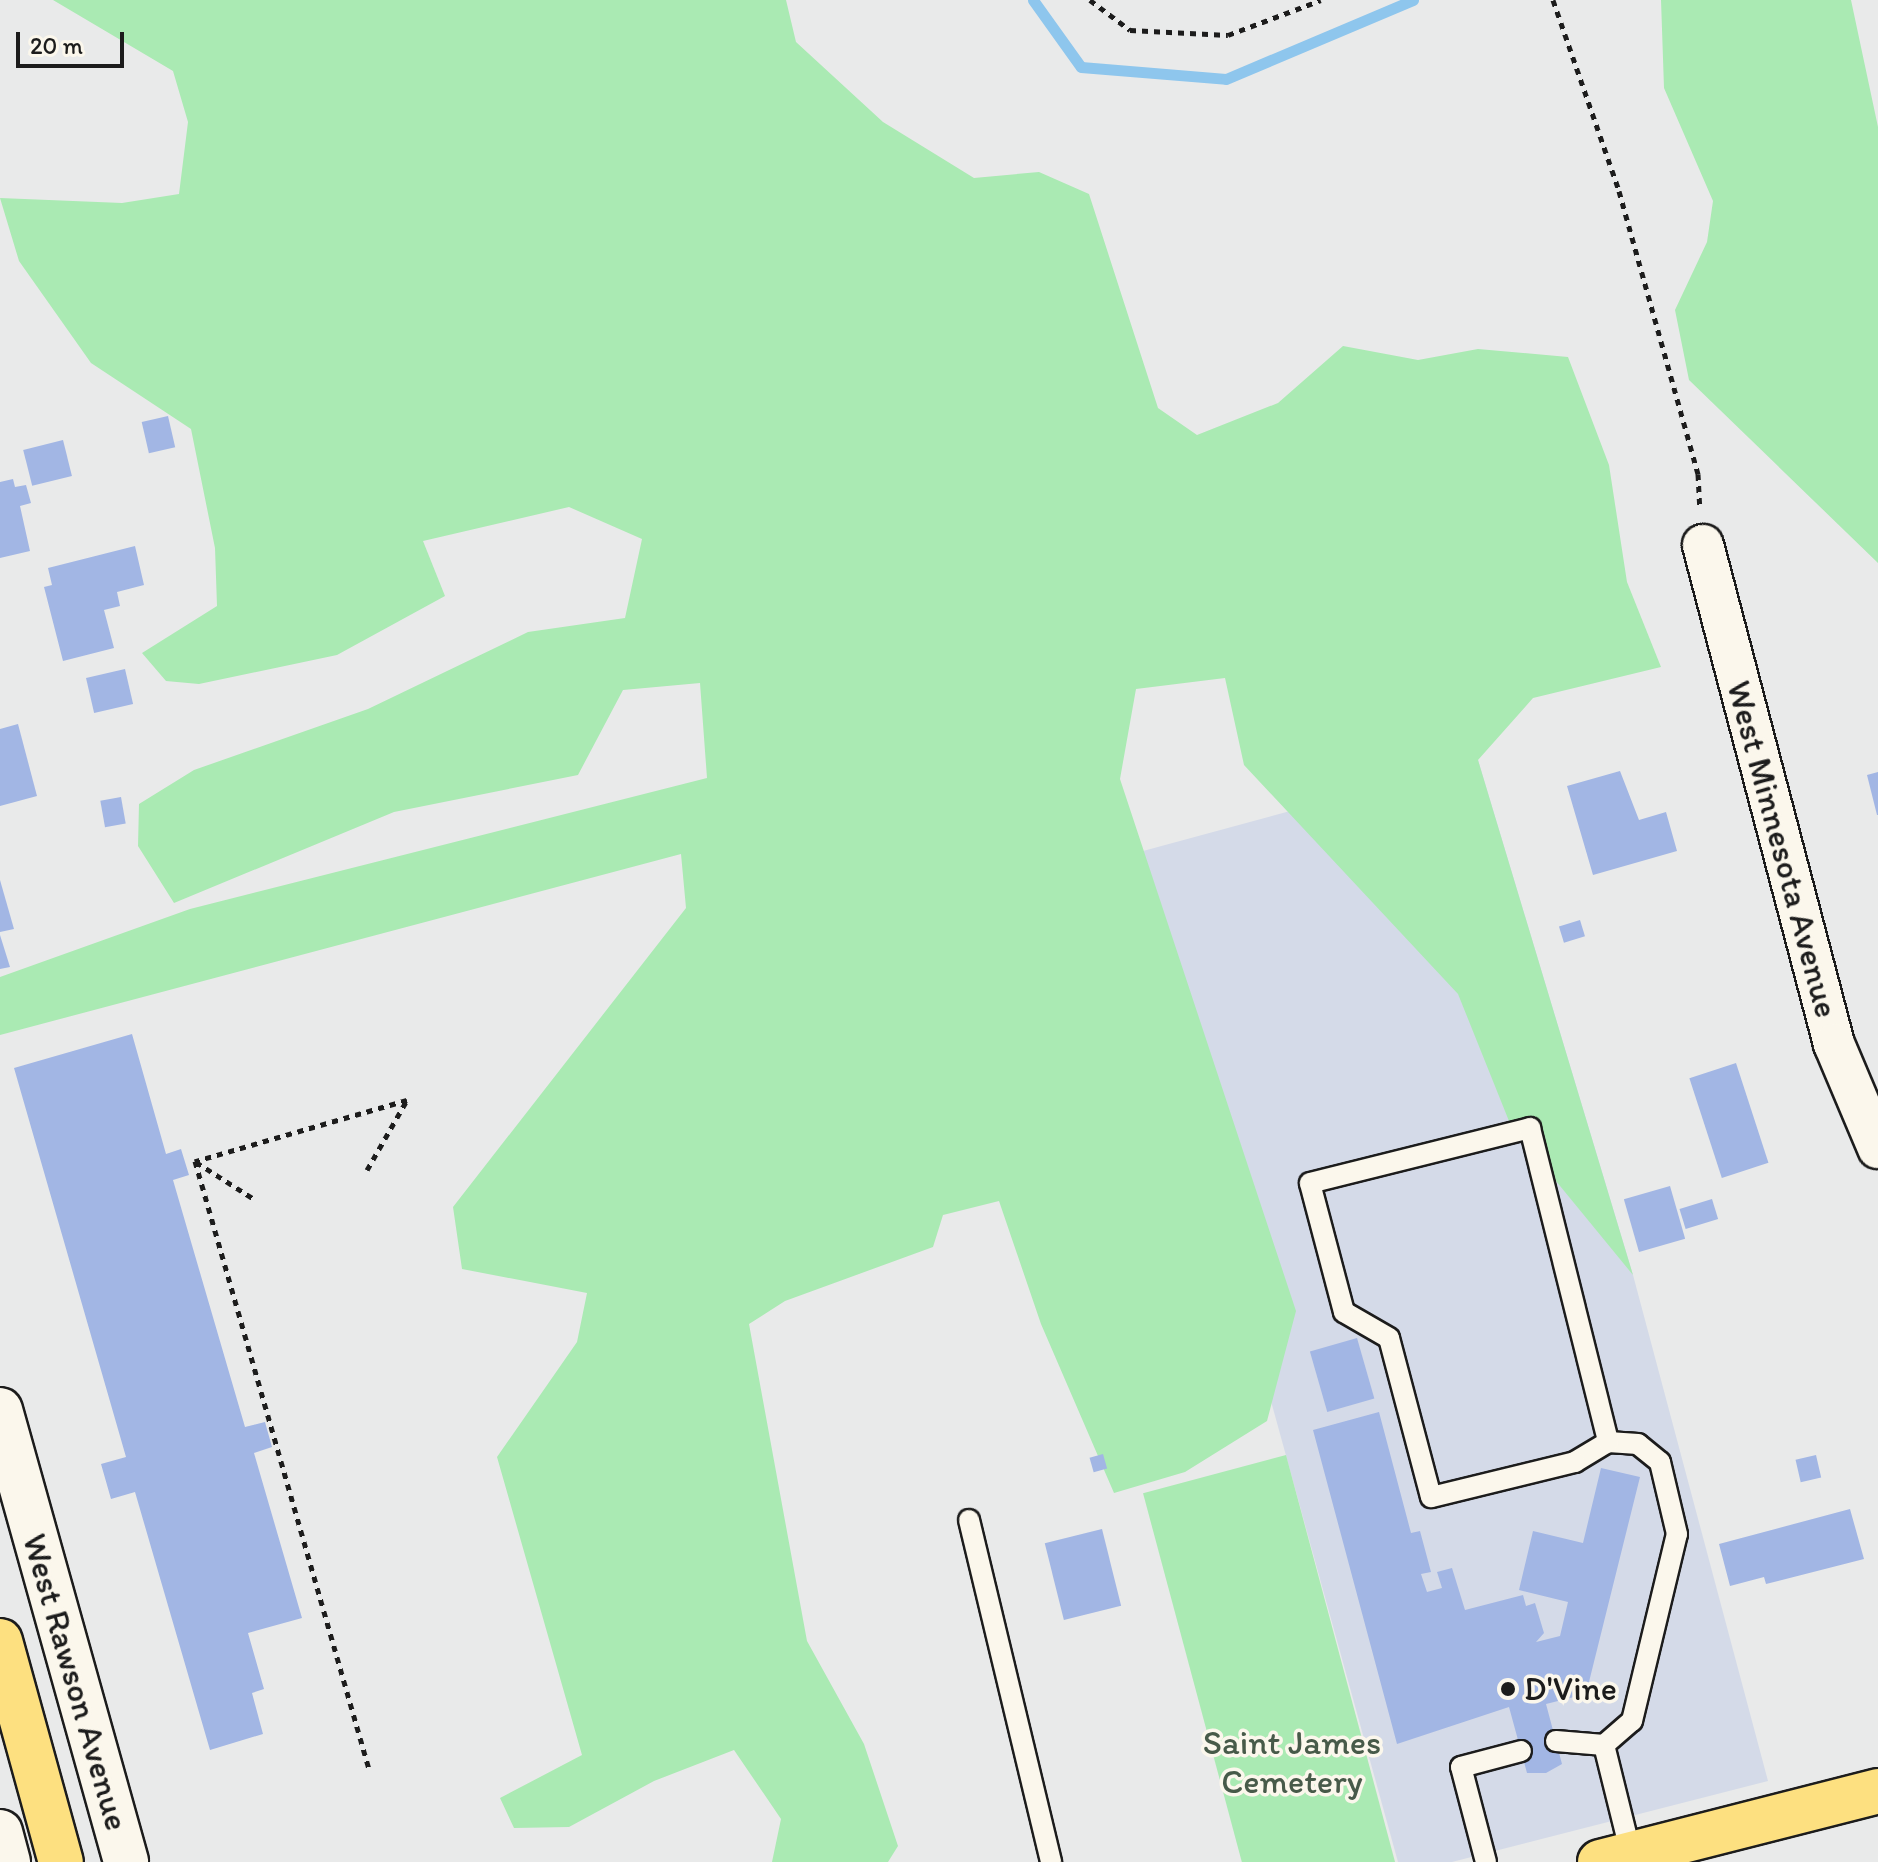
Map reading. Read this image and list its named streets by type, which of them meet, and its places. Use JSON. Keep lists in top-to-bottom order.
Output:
{
  "streets": {
    "main road": ["West Rawson Avenue"],
    "street": ["West Minnesota Avenue"]
  },
  "parks": ["Saint James Cemetery"],
  "places": ["D'Vine"],
  "scale_bar": "20 m"
}
